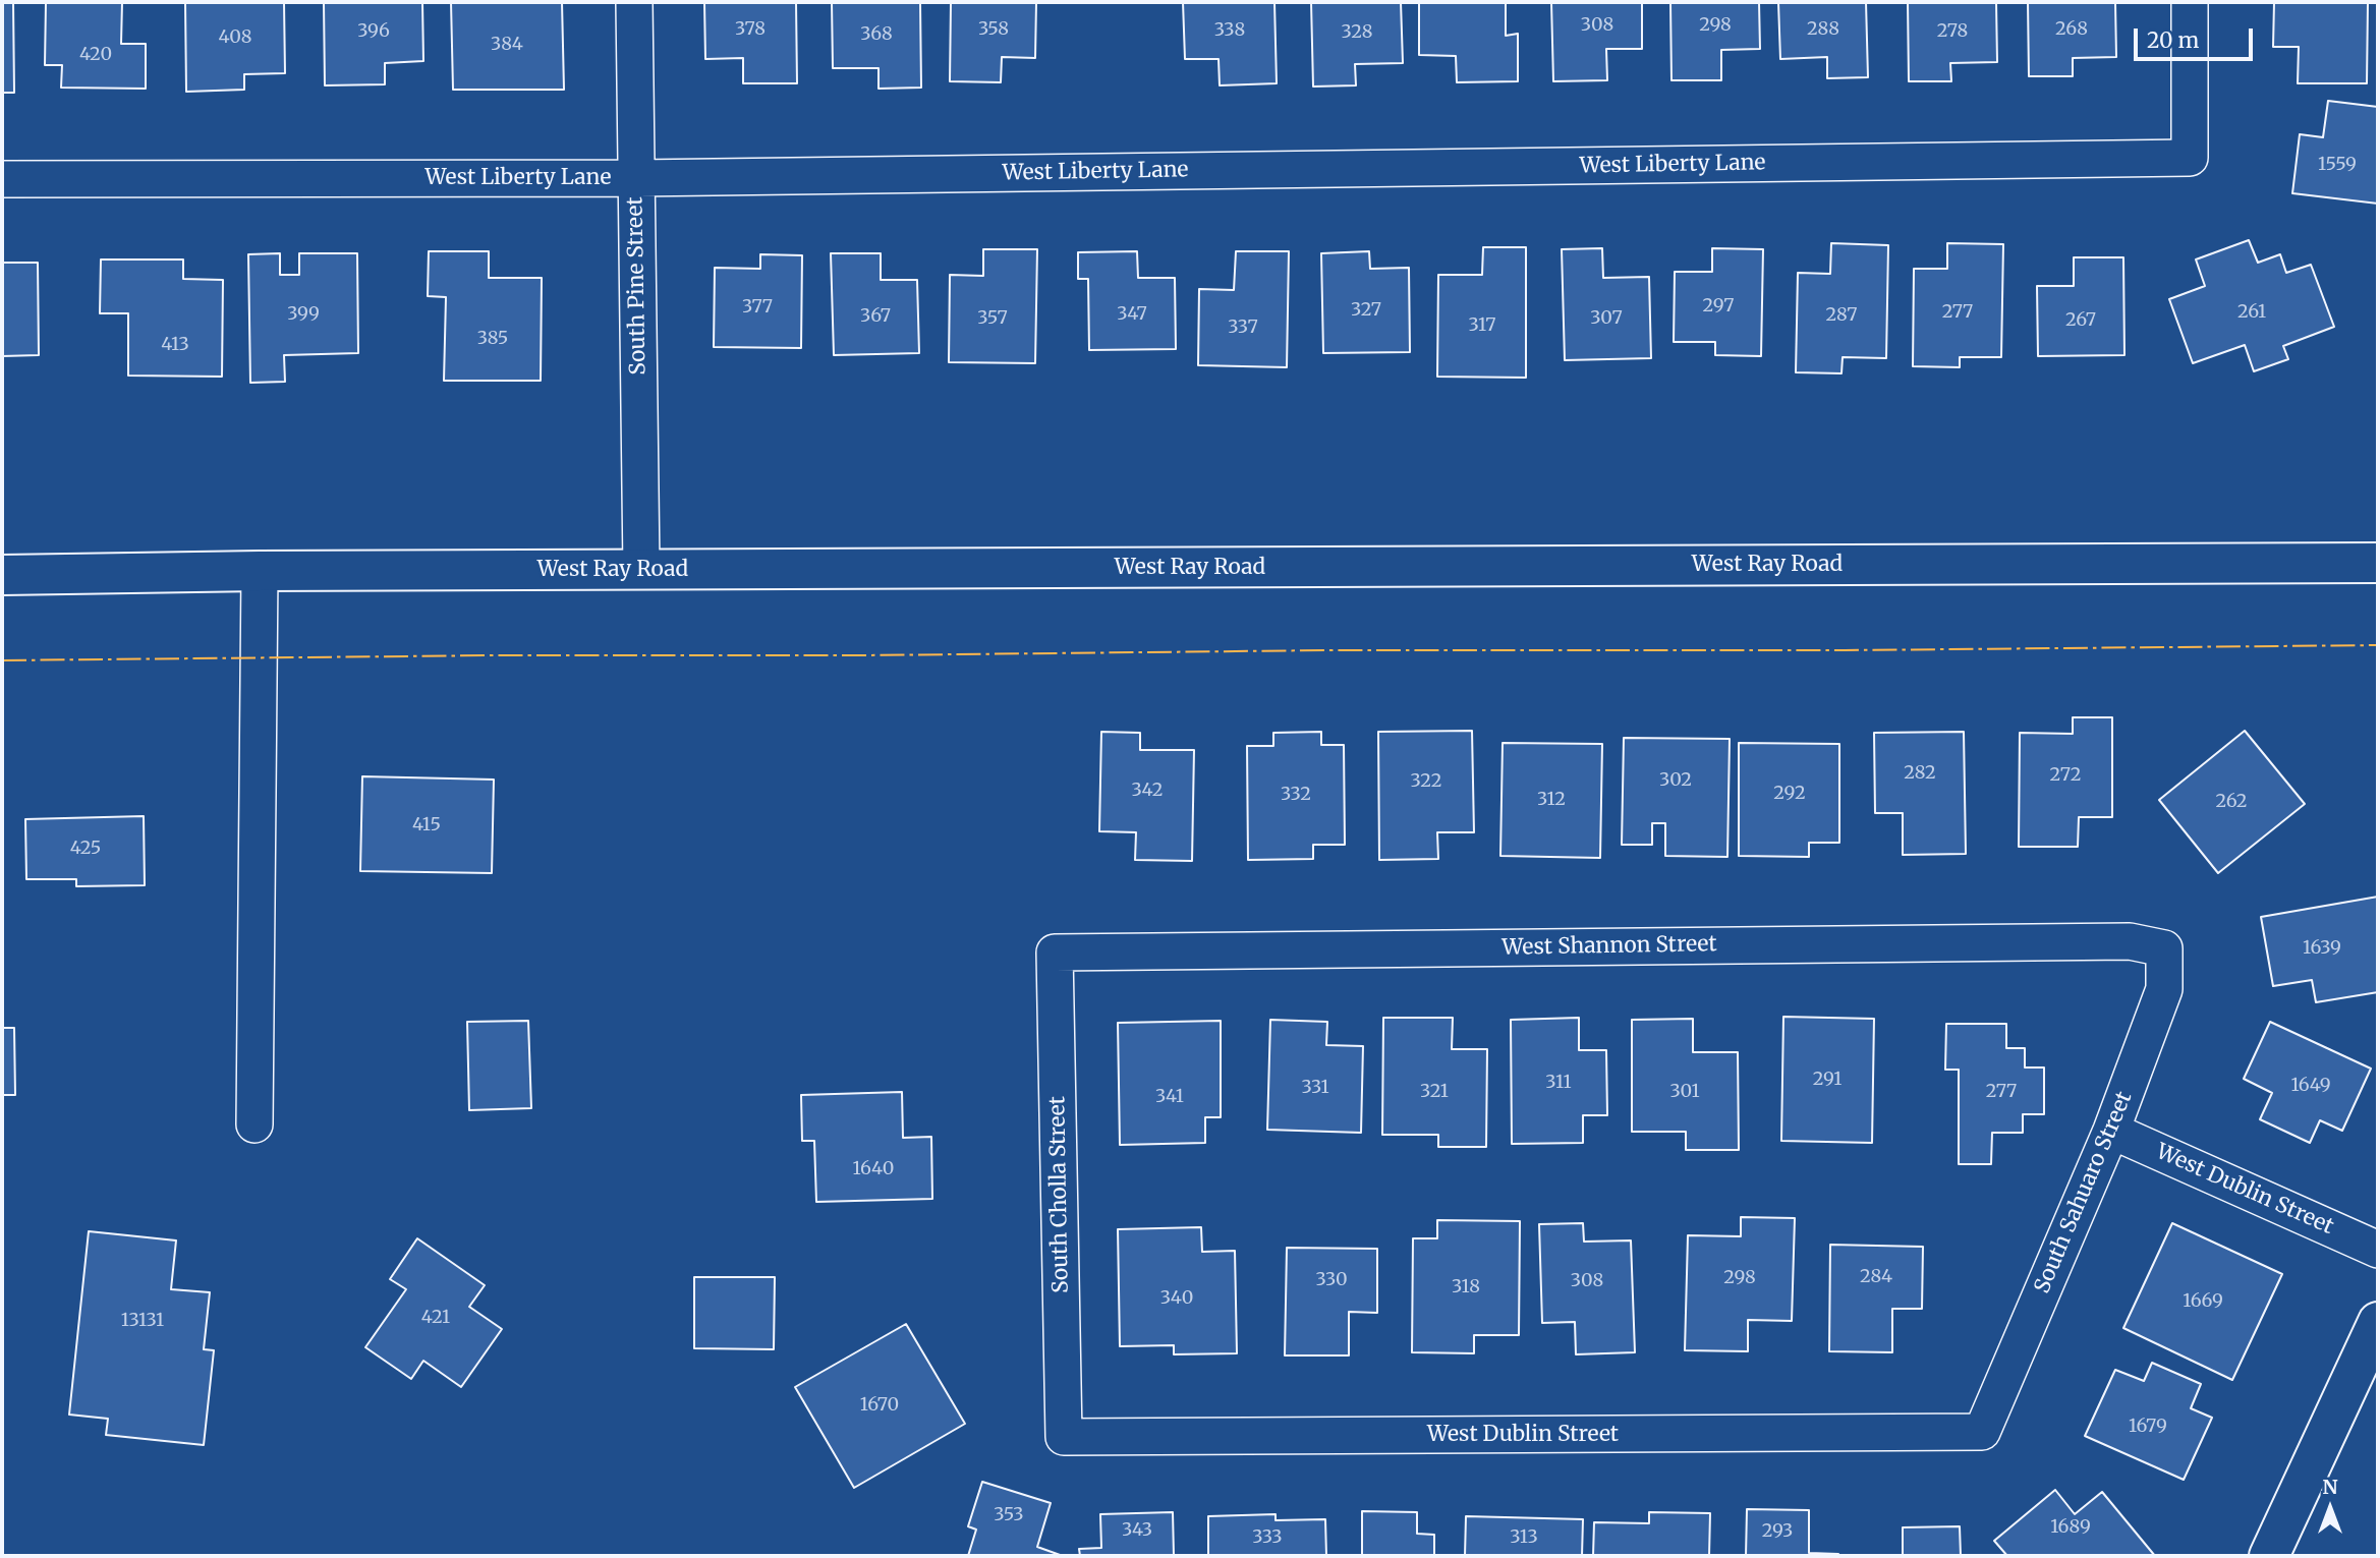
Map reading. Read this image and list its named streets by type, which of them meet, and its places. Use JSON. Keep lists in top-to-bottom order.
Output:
{
  "streets": {
    "main road": ["West Ray Road"],
    "street": [
      "West Liberty Lane",
      "South Pine Street",
      "West Shannon Street",
      "West Dublin Street",
      "South Sahuaro Street",
      "South Cholla Street"
    ]
  },
  "crossings": [
    ["West Liberty Lane", "South Pine Street"],
    ["South Pine Street", "West Ray Road"],
    ["West Shannon Street", "South Sahuaro Street"],
    ["West Shannon Street", "South Cholla Street"],
    ["West Dublin Street", "South Sahuaro Street"],
    ["West Dublin Street", "South Cholla Street"]
  ],
  "house_numbers": [
    "308",
    "298",
    "378",
    "358",
    "288",
    "268",
    "338",
    "396",
    "278",
    "328",
    "368",
    "408",
    "384",
    "420",
    "1559",
    "297",
    "377",
    "327",
    "277",
    "261",
    "399",
    "347",
    "287",
    "367",
    "357",
    "307",
    "267",
    "317",
    "337",
    "385",
    "413",
    "282",
    "272",
    "302",
    "322",
    "342",
    "292",
    "332",
    "312",
    "262",
    "415",
    "425",
    "1639",
    "291",
    "311",
    "1649",
    "331",
    "321",
    "301",
    "277",
    "341",
    "1640",
    "284",
    "298",
    "330",
    "308",
    "318",
    "340",
    "1669",
    "421",
    "13131",
    "1670",
    "1679",
    "353",
    "1689",
    "343",
    "293",
    "333",
    "313"
  ],
  "scale_bar": "20 m",
  "north": "top"
}
